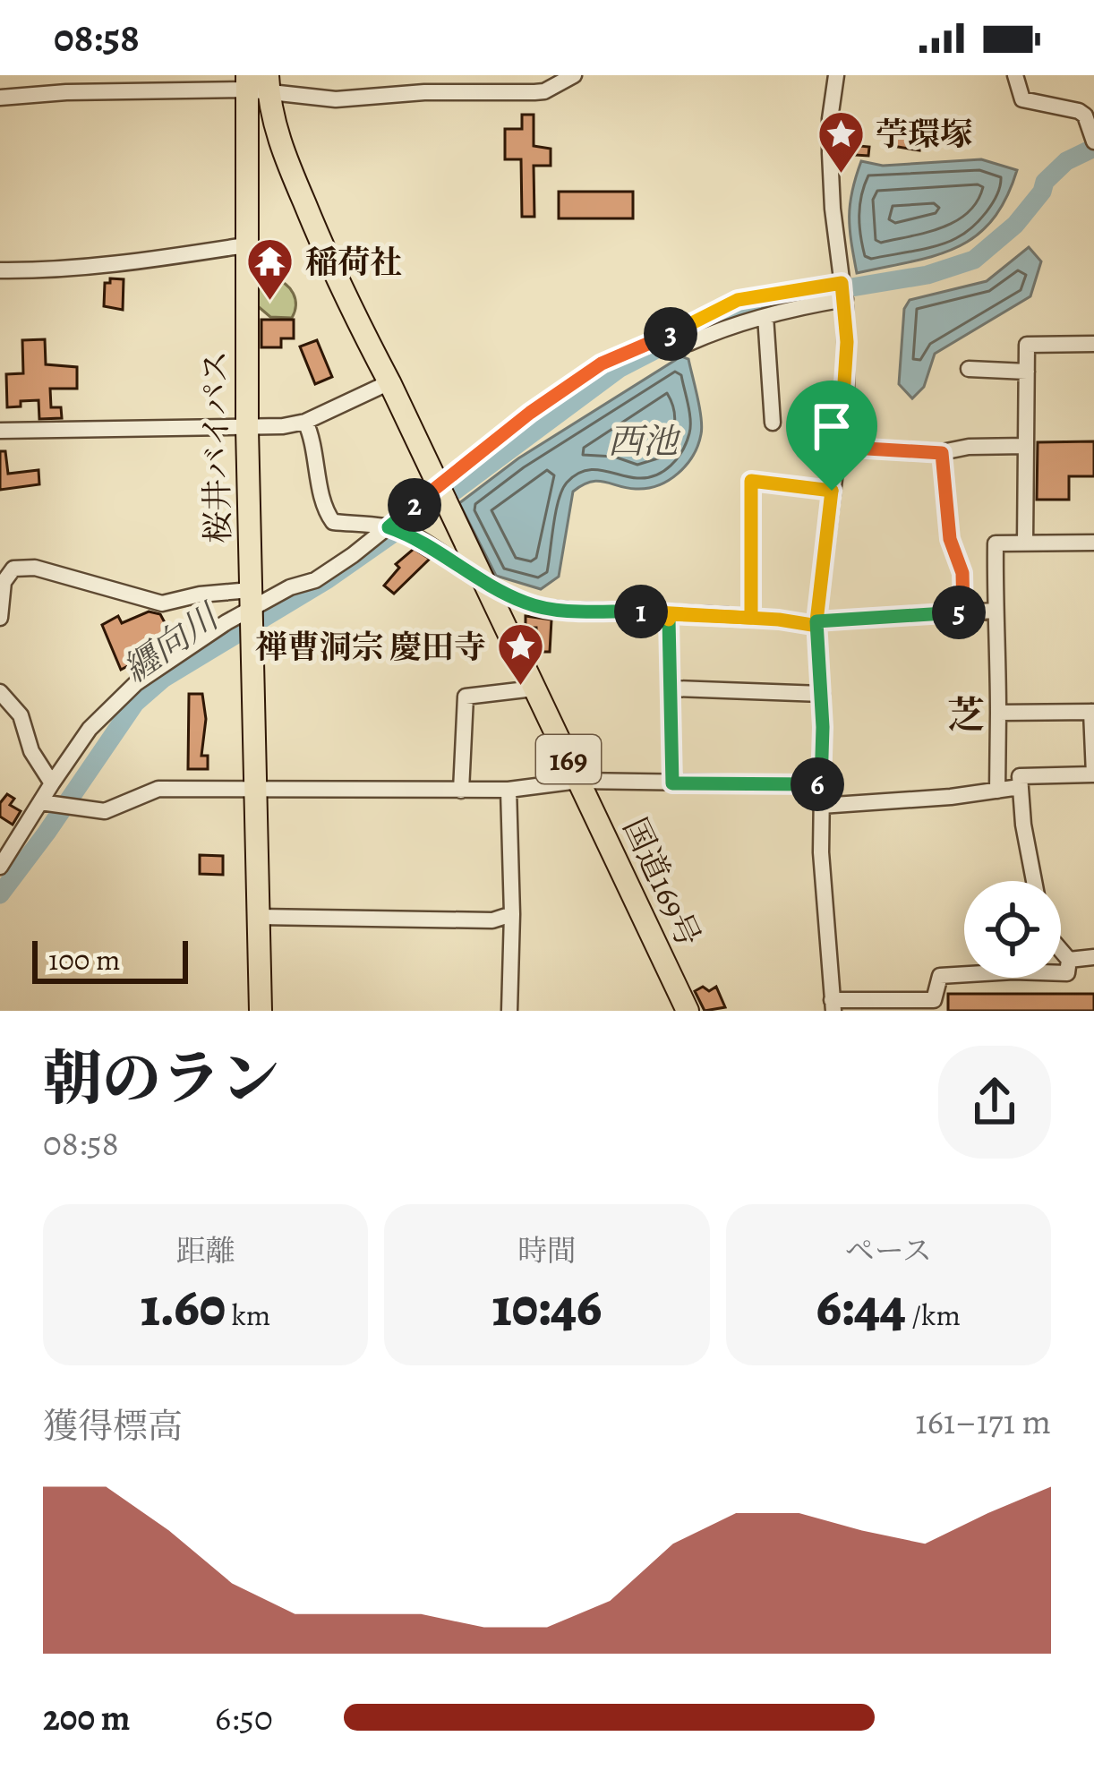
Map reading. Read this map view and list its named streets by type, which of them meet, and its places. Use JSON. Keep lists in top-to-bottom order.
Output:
{
  "streets": {
    "highway": ["桜井バイパス", "169", "国道169号"]
  },
  "crossings": [
    ["桜井バイパス", "国道169号"]
  ],
  "districts": ["芝"],
  "water": ["西池", "纒向川"],
  "places": {
    "place": ["苧環塚", "禅曹洞宗 慶田寺"],
    "temple": ["稲荷社"]
  },
  "scale_bar": "100 m",
  "page": {
    "status": "08:58",
    "pins": [
      "3",
      "2",
      "1",
      "5",
      "6"
    ],
    "scale": "100 m",
    "heading": ["朝のラン", "08:58"],
    "stats": [
      ["距離", "1.60 km"],
      ["時間", "10:46"],
      ["ペース", "6:44 /km"]
    ],
    "chart": ["獲得標高", "161–171 m"],
    "list": [
      {
        "name": "200 m",
        "note": "6:50"
      }
    ]
  }
}
